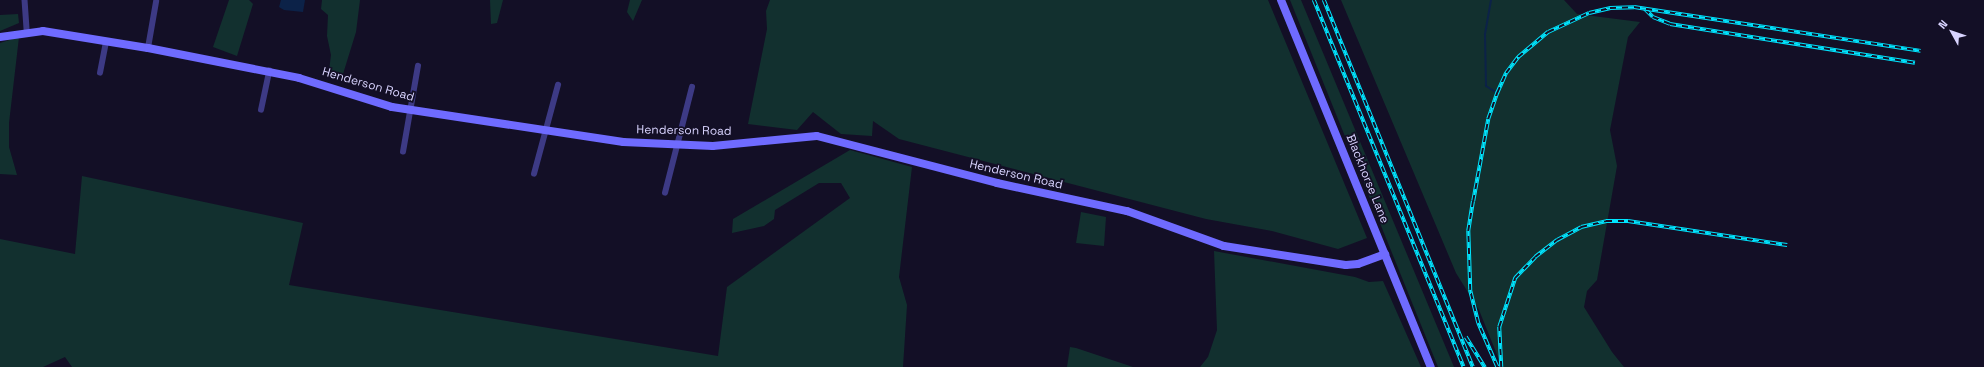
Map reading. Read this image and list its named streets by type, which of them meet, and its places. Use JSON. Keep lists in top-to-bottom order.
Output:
{
  "streets": {
    "street": ["Henderson Road", "Blackhorse Lane"]
  },
  "crossings": [
    ["Henderson Road", "Blackhorse Lane"]
  ],
  "north": "top left"
}
